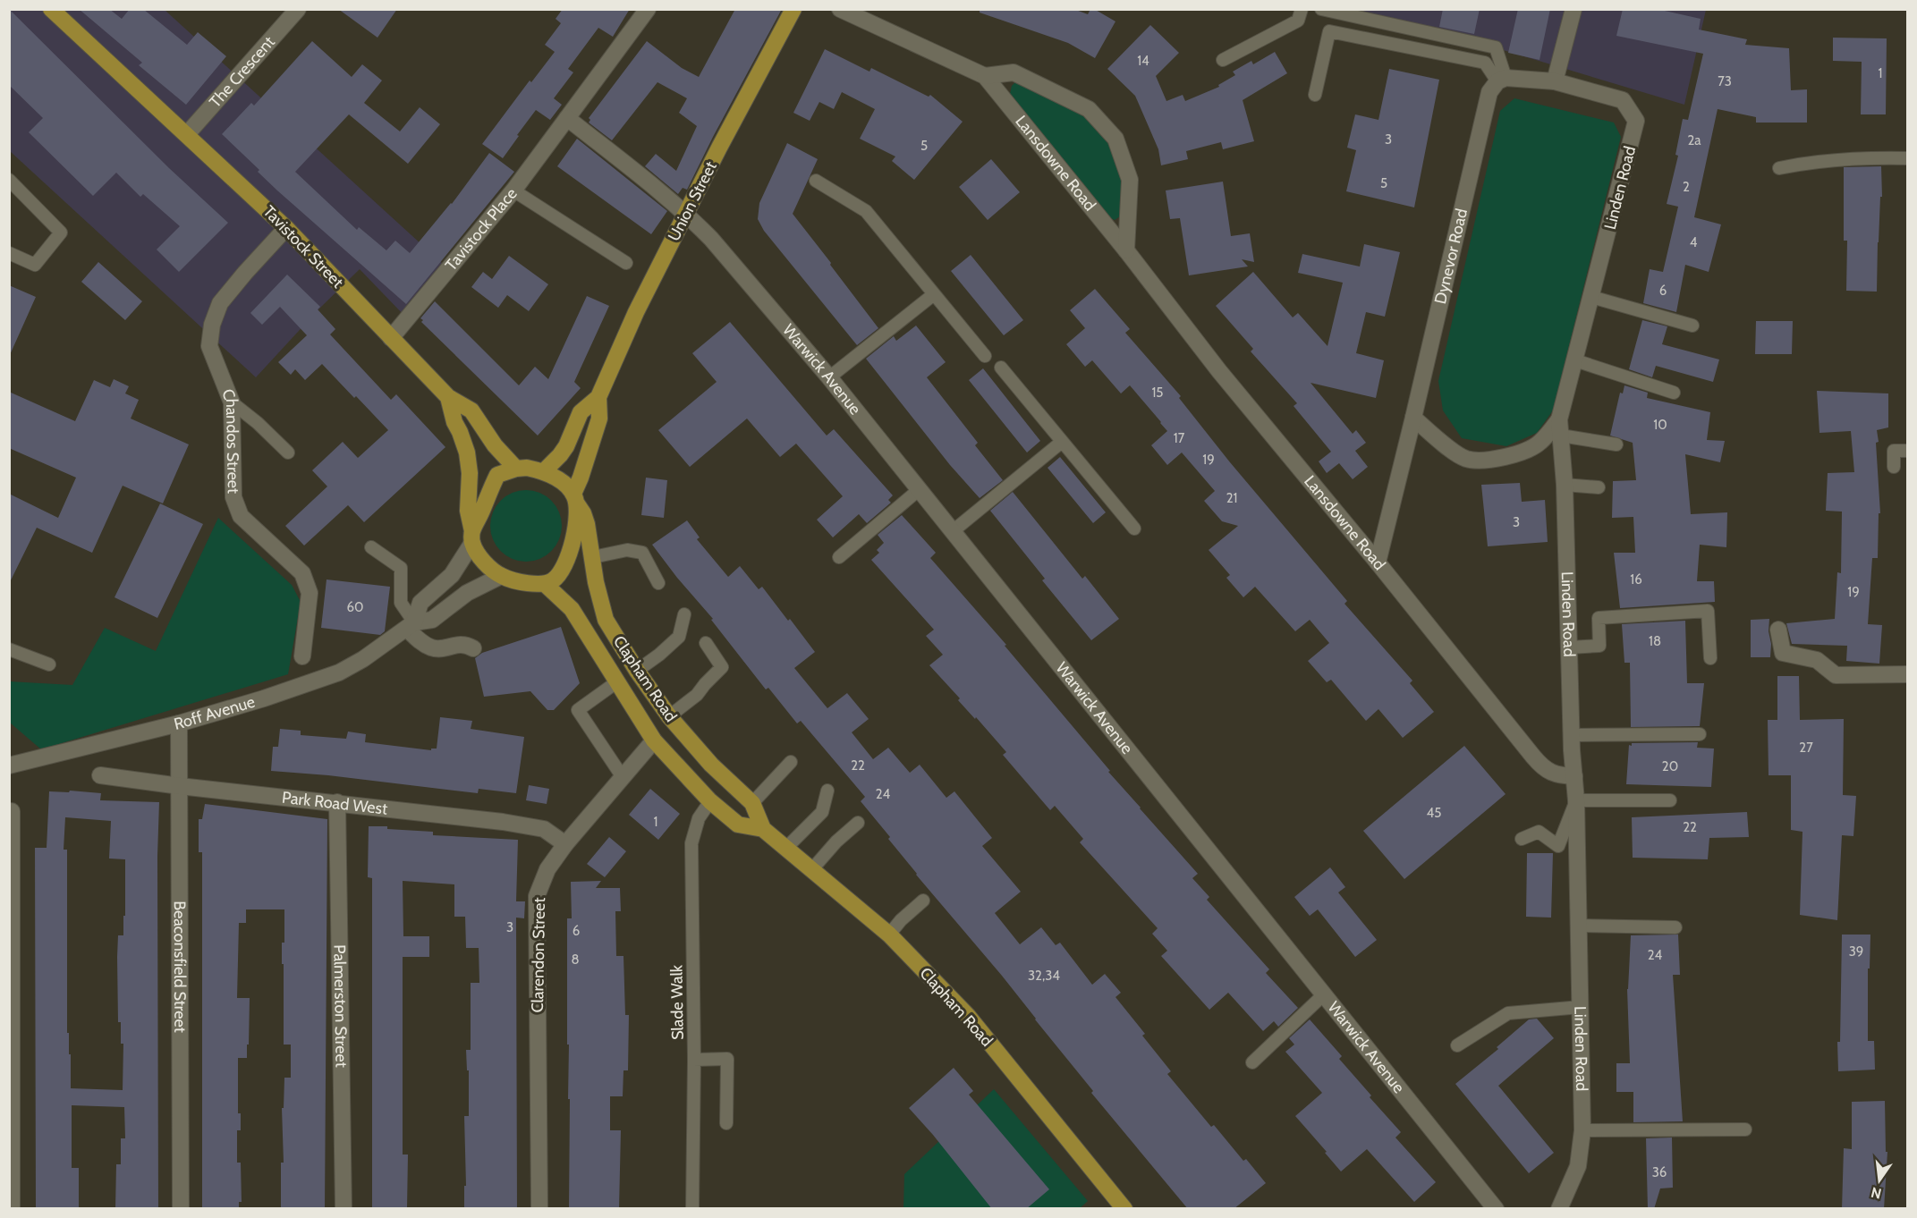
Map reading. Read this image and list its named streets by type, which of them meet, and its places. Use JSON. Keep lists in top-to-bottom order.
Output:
{
  "streets": {
    "main road": ["Union Street", "Tavistock Street", "Clapham Road"],
    "street": [
      "The Crescent",
      "Lansdowne Road",
      "Linden Road",
      "Tavistock Place",
      "Dynevor Road",
      "Warwick Avenue",
      "Chandos Street",
      "Roff Avenue",
      "Park Road West",
      "Clarendon Street",
      "Beaconsfield Street",
      "Palmerston Street"
    ],
    "lane": ["Slade Walk"]
  },
  "crossings": [
    ["The Crescent", "Tavistock Street"],
    ["Lansdowne Road", "Linden Road"],
    ["Lansdowne Road", "Dynevor Road"],
    ["Union Street", "Tavistock Street"],
    ["Union Street", "Warwick Avenue"],
    ["Union Street", "Clapham Road"],
    ["Union Street", "Roff Avenue"],
    ["Tavistock Place", "Tavistock Street"],
    ["Tavistock Street", "Chandos Street"],
    ["Tavistock Street", "Clapham Road"],
    ["Tavistock Street", "Roff Avenue"],
    ["Clapham Road", "Roff Avenue"],
    ["Clapham Road", "Clarendon Street"],
    ["Clapham Road", "Slade Walk"],
    ["Roff Avenue", "Beaconsfield Street"],
    ["Park Road West", "Clarendon Street"],
    ["Park Road West", "Beaconsfield Street"],
    ["Park Road West", "Palmerston Street"]
  ],
  "house_numbers": [
    "14",
    "1",
    "73",
    "3",
    "2a",
    "5",
    "5",
    "2",
    "4",
    "6",
    "15",
    "10",
    "17",
    "19",
    "21",
    "3",
    "16",
    "19",
    "60",
    "18",
    "27",
    "22",
    "20",
    "24",
    "45",
    "1",
    "22",
    "3",
    "6",
    "39",
    "24",
    "8",
    "32,34",
    "36"
  ],
  "north": "bottom"
}
